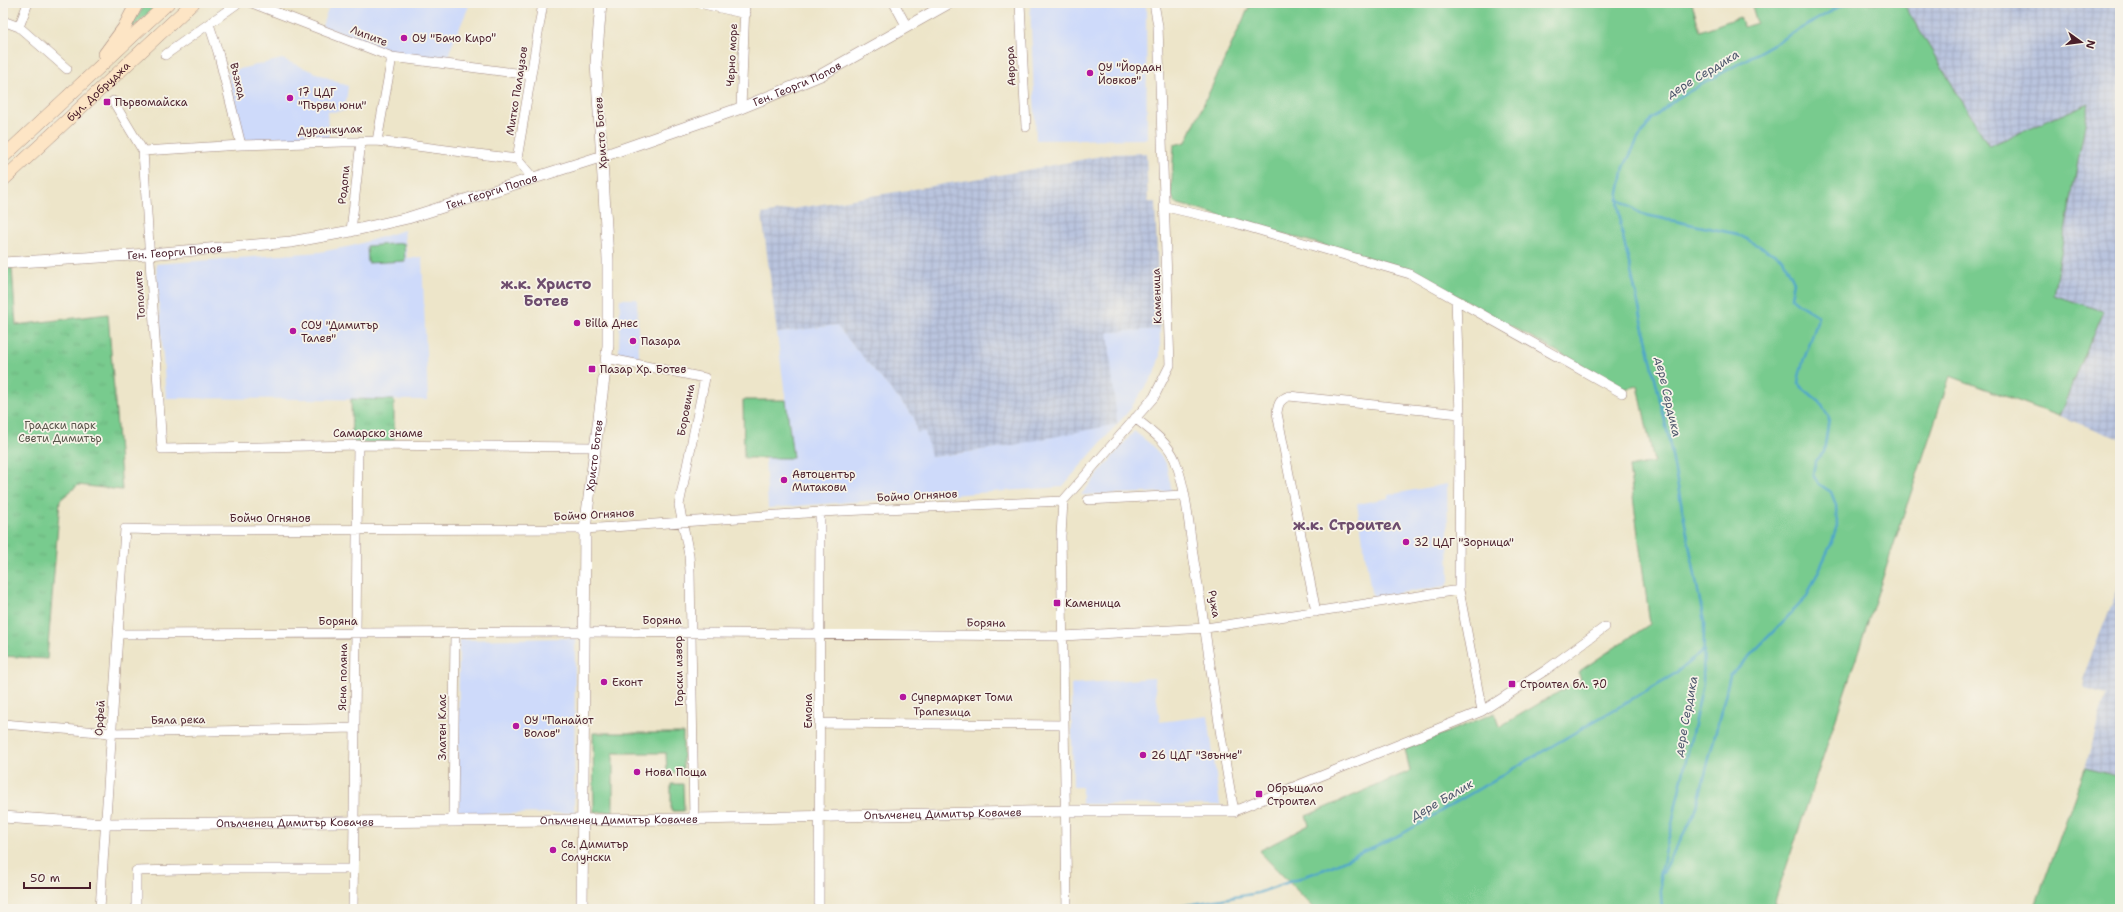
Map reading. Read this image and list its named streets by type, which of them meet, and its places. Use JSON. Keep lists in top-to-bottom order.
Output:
{
  "streets": {
    "main road": ["бул. Добруджа"],
    "street": [
      "Липите",
      "Черно море",
      "Аврора",
      "Възход",
      "Ген. Георги Попов",
      "Митко Палаузов",
      "Дуранкулак",
      "Христо Ботев",
      "Родопи",
      "Тополите",
      "Каменица",
      "Боровина",
      "Самарско знаме",
      "Бойчо Огнянов",
      "Ружа",
      "Боряна",
      "Горски извор",
      "Ясна поляна",
      "Емона",
      "Трапезица",
      "Орфей",
      "Бяла река",
      "Златен Клас",
      "Опълченец Димитър Ковачев"
    ]
  },
  "crossings": [
    ["Липите", "Митко Палаузов"],
    ["Черно море", "Ген. Георги Попов"],
    ["Възход", "Дуранкулак"],
    ["Ген. Георги Попов", "Христо Ботев"],
    ["Ген. Георги Попов", "Родопи"],
    ["Ген. Георги Попов", "Тополите"],
    ["Митко Палаузов", "Дуранкулак"],
    ["Дуранкулак", "Родопи"],
    ["Дуранкулак", "Тополите"],
    ["Христо Ботев", "Боровина"],
    ["Христо Ботев", "Самарско знаме"],
    ["Христо Ботев", "Бойчо Огнянов"],
    ["Христо Ботев", "Боряна"],
    ["Христо Ботев", "Опълченец Димитър Ковачев"],
    ["Тополите", "Самарско знаме"],
    ["Каменица", "Бойчо Огнянов"],
    ["Каменица", "Ружа"],
    ["Боровина", "Бойчо Огнянов"],
    ["Боровина", "Горски извор"],
    ["Самарско знаме", "Ясна поляна"],
    ["Бойчо Огнянов", "Горски извор"],
    ["Бойчо Огнянов", "Ясна поляна"],
    ["Бойчо Огнянов", "Емона"],
    ["Бойчо Огнянов", "Орфей"],
    ["Ружа", "Боряна"],
    ["Ружа", "Опълченец Димитър Ковачев"],
    ["Боряна", "Горски извор"],
    ["Боряна", "Ясна поляна"],
    ["Боряна", "Емона"],
    ["Боряна", "Орфей"],
    ["Боряна", "Златен Клас"],
    ["Горски извор", "Опълченец Димитър Ковачев"],
    ["Ясна поляна", "Бяла река"],
    ["Ясна поляна", "Опълченец Димитър Ковачев"],
    ["Емона", "Трапезица"],
    ["Емона", "Опълченец Димитър Ковачев"],
    ["Орфей", "Бяла река"],
    ["Орфей", "Опълченец Димитър Ковачев"],
    ["Златен Клас", "Опълченец Димитър Ковачев"]
  ],
  "districts": ["ж.к. Христо Ботев", "ж.к. Строител"],
  "water": ["дере Сердика", "Дере Балик"],
  "parks": ["Градски парк Свети Димитър"],
  "places": {
    "other": [
      "ОУ \"Бачо Киро\"",
      "ОУ \"Йордан Йовков\"",
      "17 ЦДГ \"Първи юни\"",
      "Billa Днес",
      "СОУ \"Димитър Талев\"",
      "Пазара",
      "Автоцентър Митакови",
      "32 ЦДГ \"Зорница\"",
      "Еконт",
      "Супермаркет Томи",
      "ОУ \"Панайот Волов\"",
      "26 ЦДГ \"Звънче\"",
      "Нова Поща",
      "Св. Димитър Солунски"
    ],
    "transit": [
      "Първомайска",
      "Пазар Хр. Ботев",
      "Каменица",
      "Строител бл. 70",
      "Обръщало Строител"
    ]
  },
  "scale_bar": "50 m",
  "north": "right"
}
